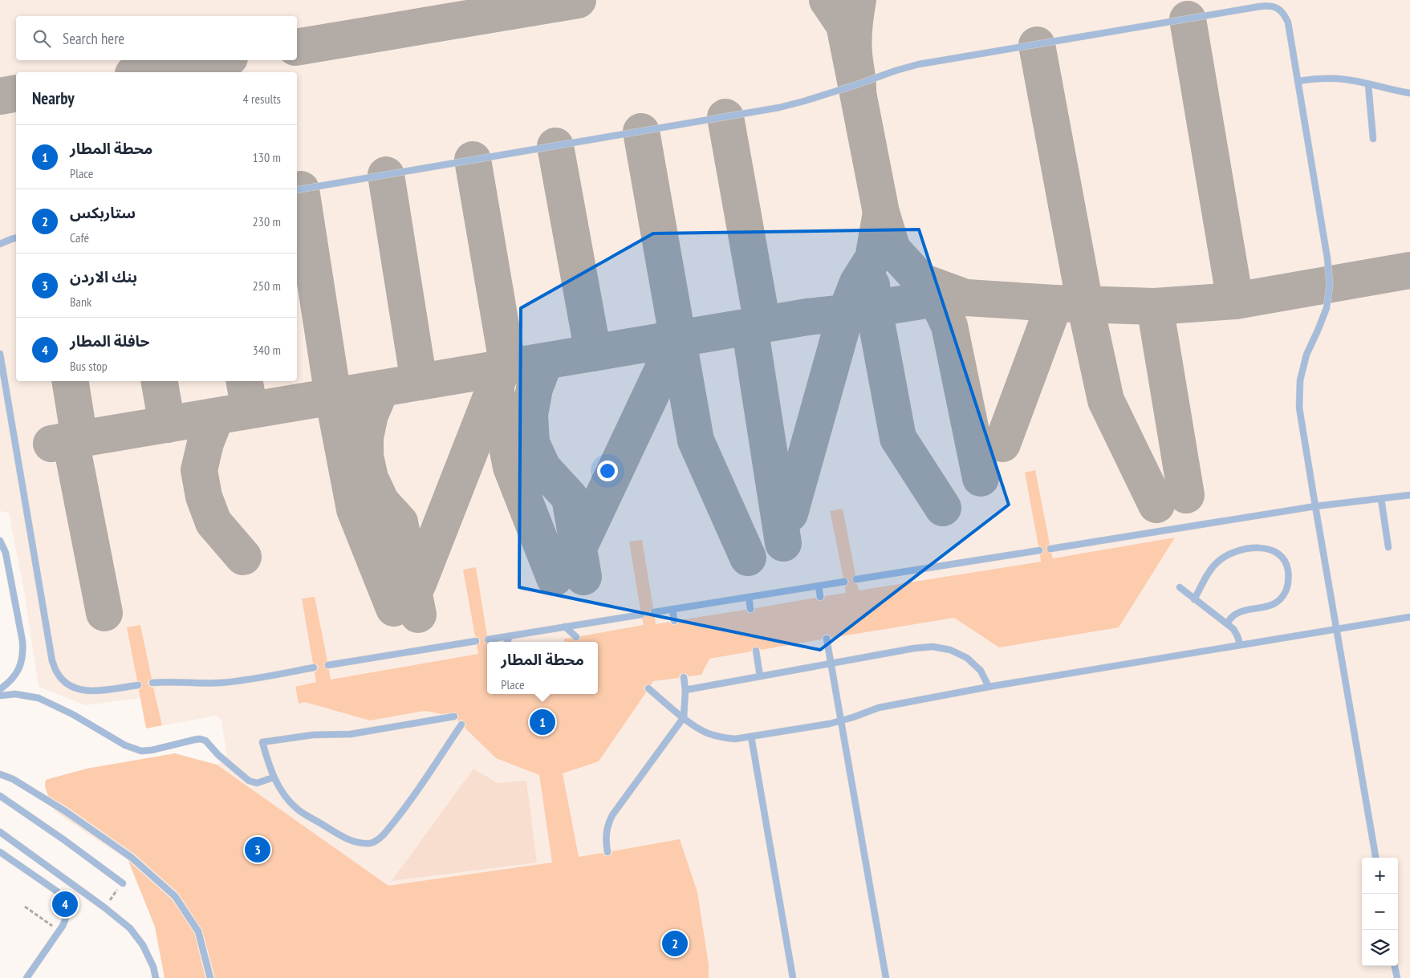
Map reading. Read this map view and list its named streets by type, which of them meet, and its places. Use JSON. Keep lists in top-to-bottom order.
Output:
{
  "page": {
    "search": "Search here",
    "heading": ["Nearby", "4 results"],
    "list": [
      {
        "mark": "1",
        "name": "محطة المطار",
        "note": "Place",
        "value": "130 m"
      },
      {
        "mark": "2",
        "name": "ستاربكس",
        "note": "Café",
        "value": "230 m"
      },
      {
        "mark": "3",
        "name": "بنك الاردن",
        "note": "Bank",
        "value": "250 m"
      },
      {
        "mark": "4",
        "name": "حافلة المطار",
        "note": "Bus stop",
        "value": "340 m"
      }
    ],
    "popup": ["محطة المطار", "Place"],
    "pins": [
      "1",
      "3",
      "4",
      "2"
    ],
    "map_buttons": ["+", "−"]
  }
}
